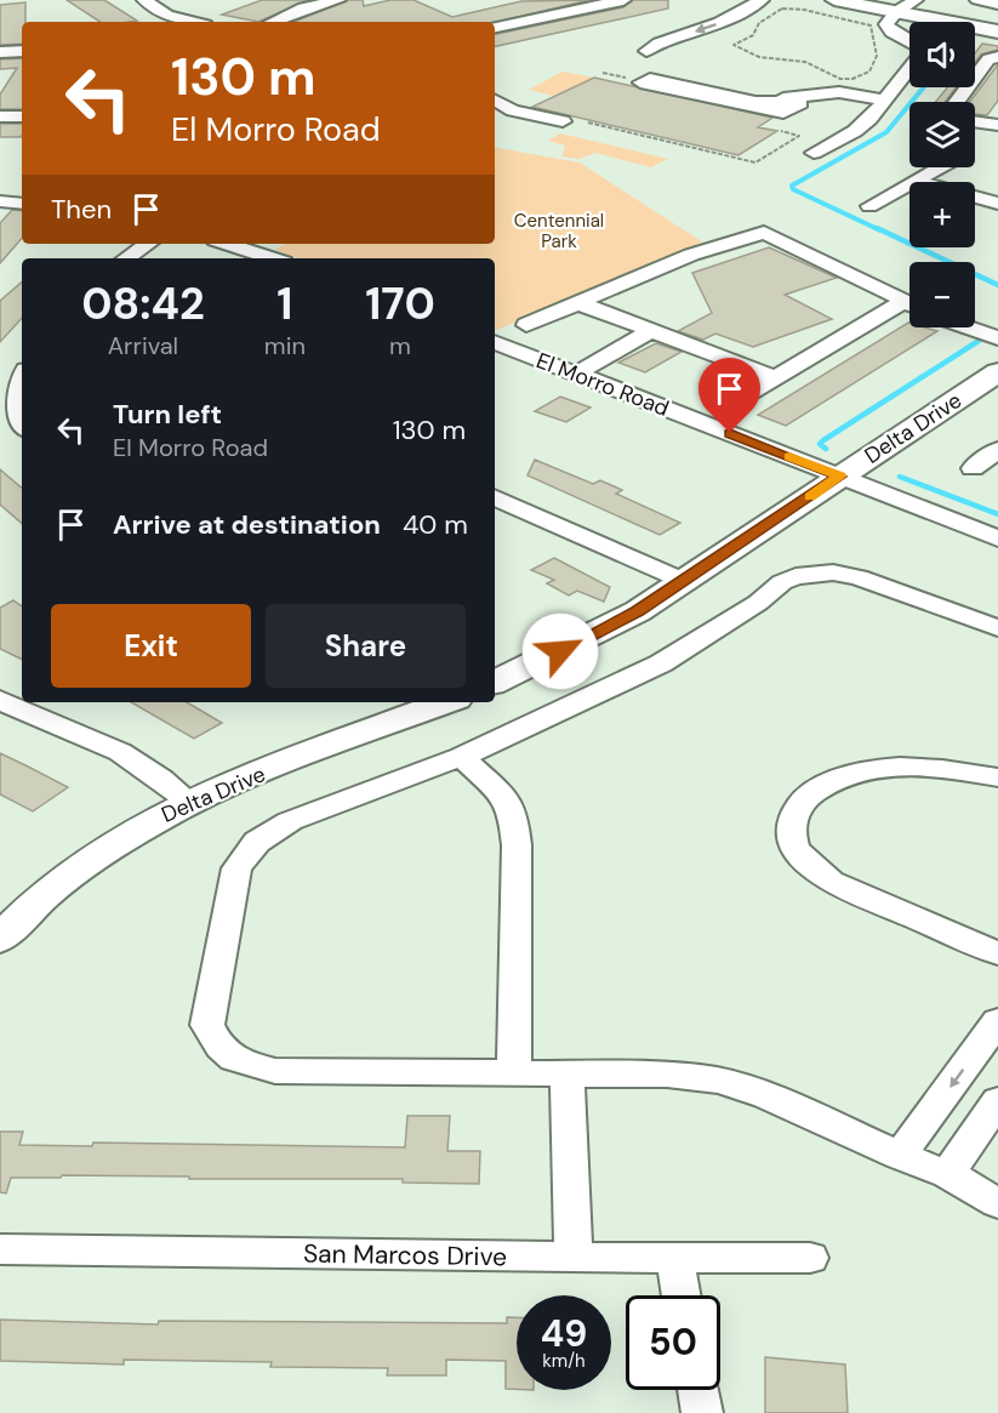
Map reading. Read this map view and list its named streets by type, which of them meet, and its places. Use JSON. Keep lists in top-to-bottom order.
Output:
{
  "streets": {
    "main road": ["Delta Drive"],
    "street": ["El Morro Road", "San Marcos Drive"]
  },
  "crossings": [
    ["El Morro Road", "Delta Drive"]
  ],
  "parks": ["Centennial Park"],
  "page": {
    "map_buttons": ["+", "−"],
    "turn": ["130 m", "El Morro Road"],
    "then": "Then",
    "eta": [
      "08:42",
      "Arrival",
      "1",
      "min",
      "170",
      "m"
    ],
    "list": [
      {
        "name": "Turn left",
        "note": "El Morro Road",
        "value": "130 m"
      },
      {
        "name": "Arrive at destination",
        "value": "40 m"
      }
    ],
    "buttons": ["Exit", "Share"],
    "speed": "49 km/h",
    "limit": "50"
  }
}
